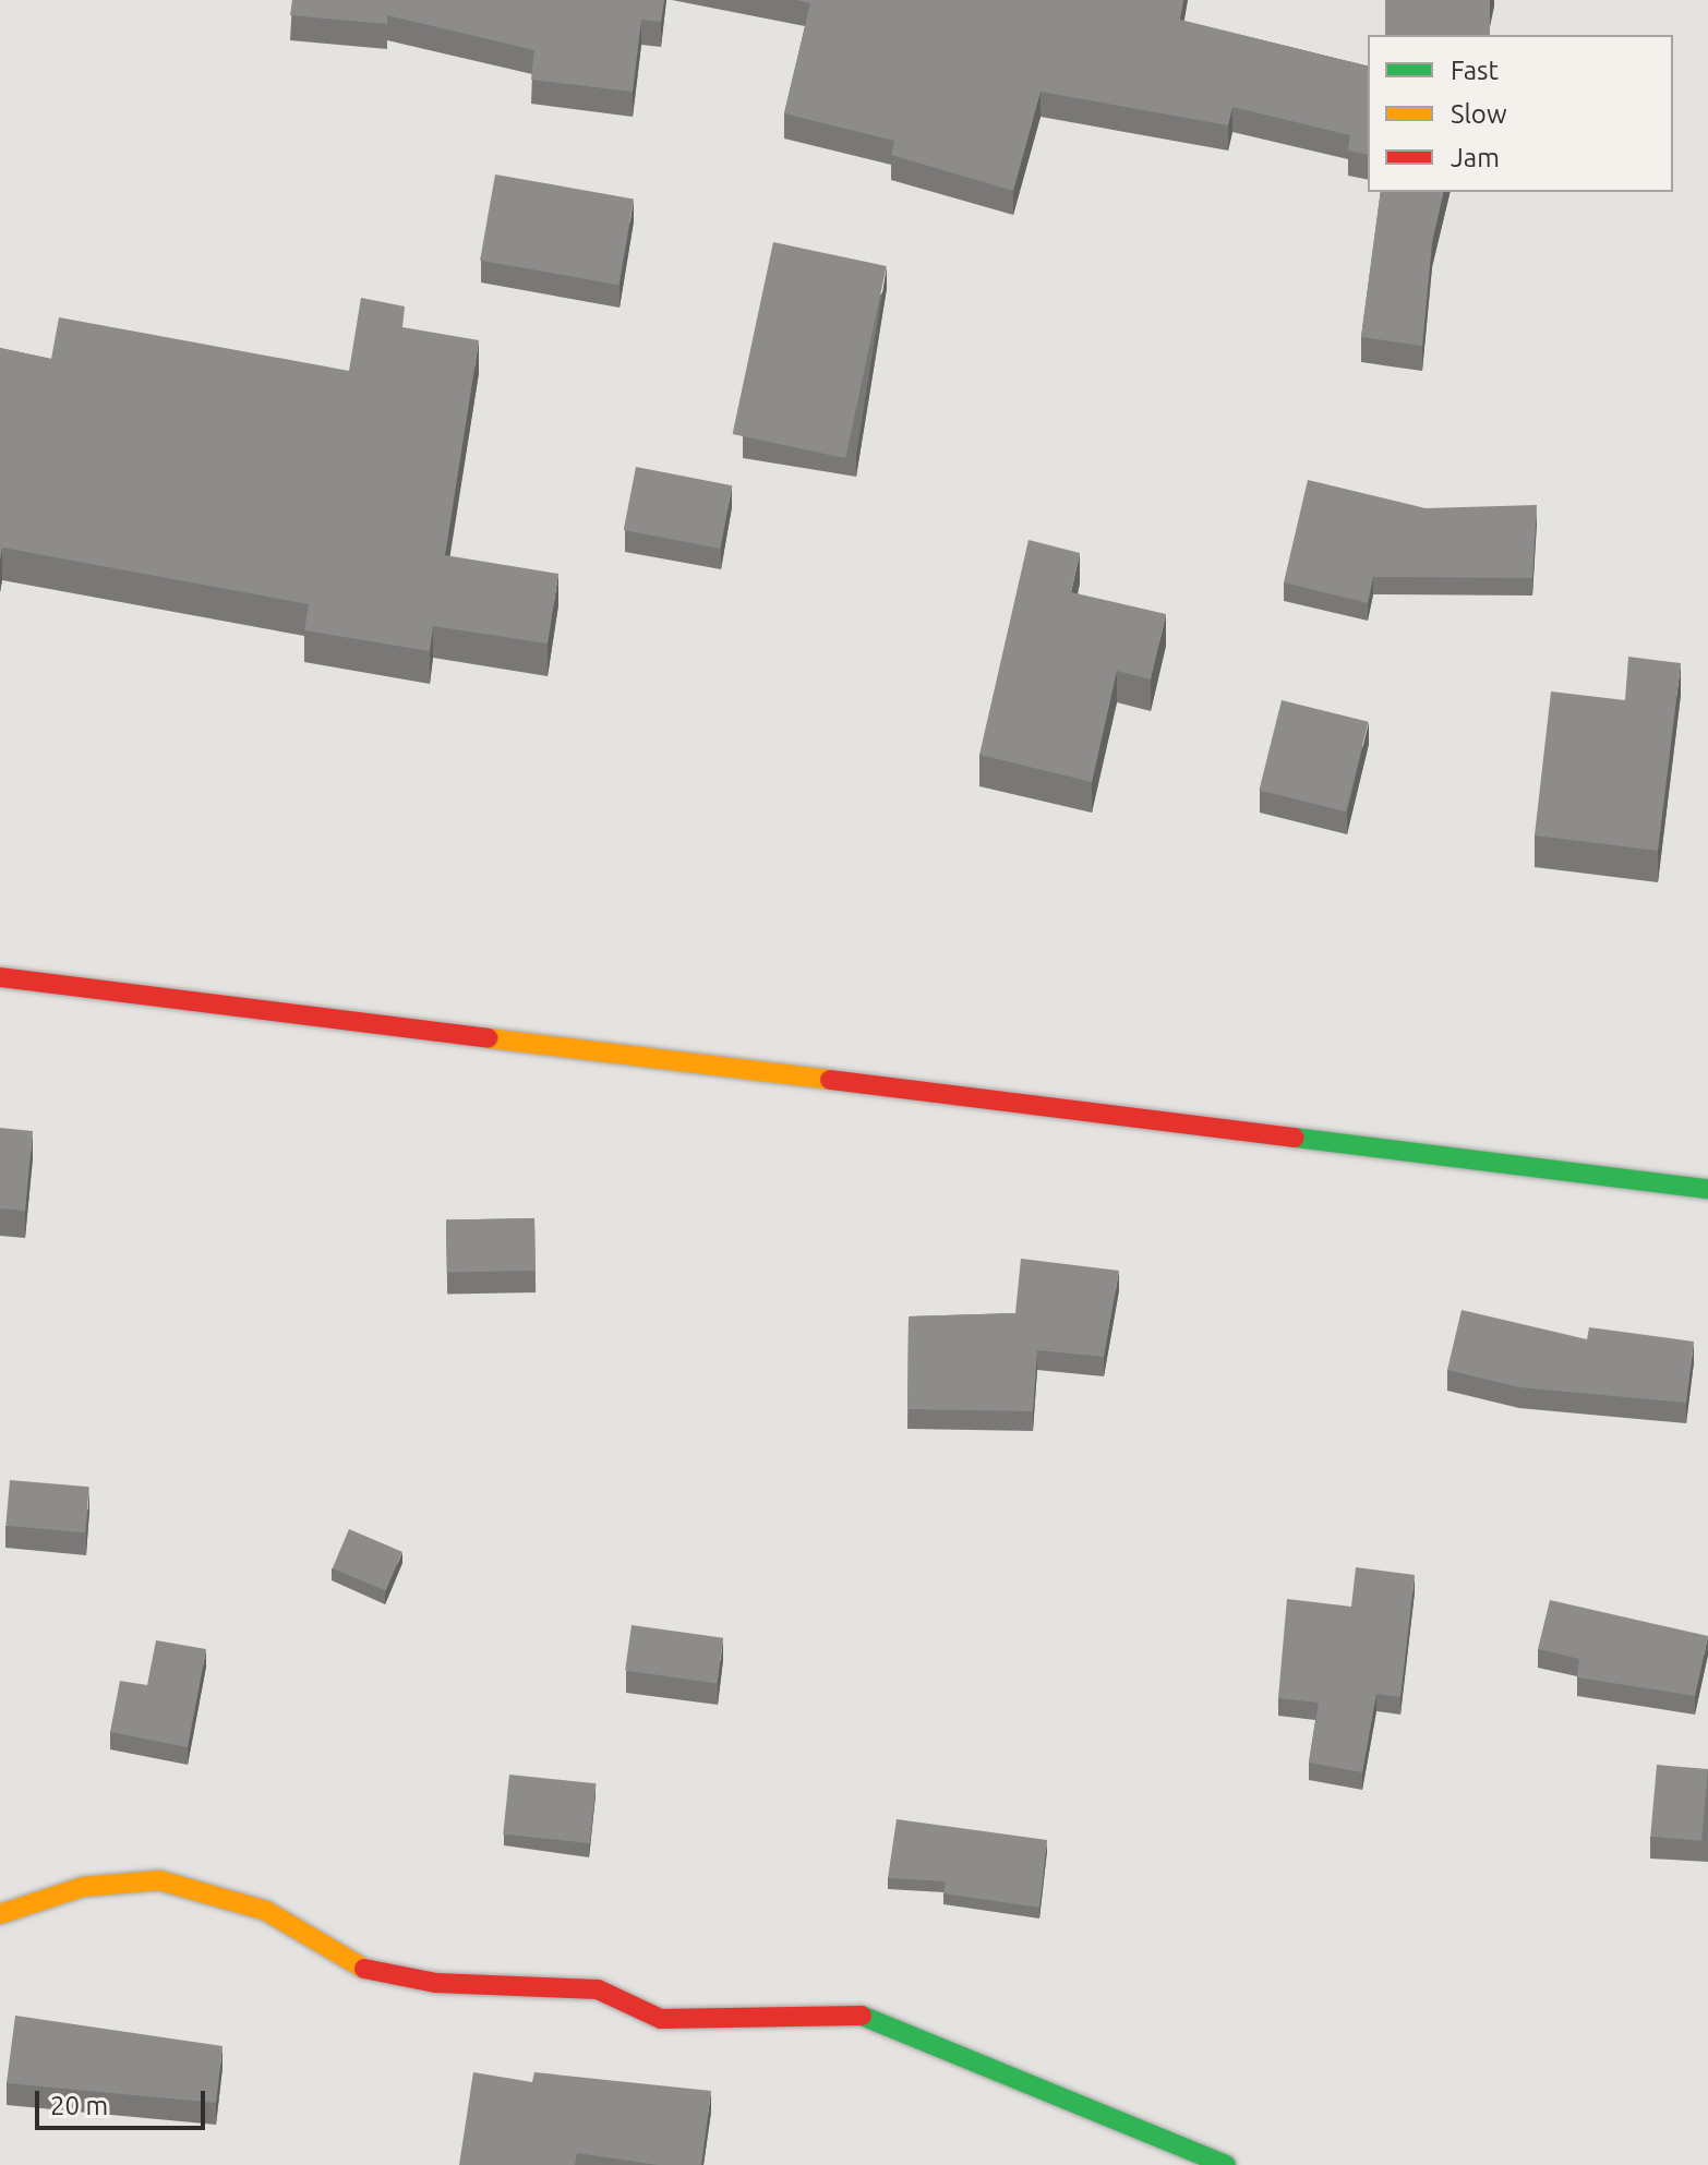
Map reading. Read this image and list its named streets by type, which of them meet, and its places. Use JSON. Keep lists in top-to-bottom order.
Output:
{
  "legend": ["Fast", "Slow", "Jam"],
  "scale_bar": "20 m"
}
